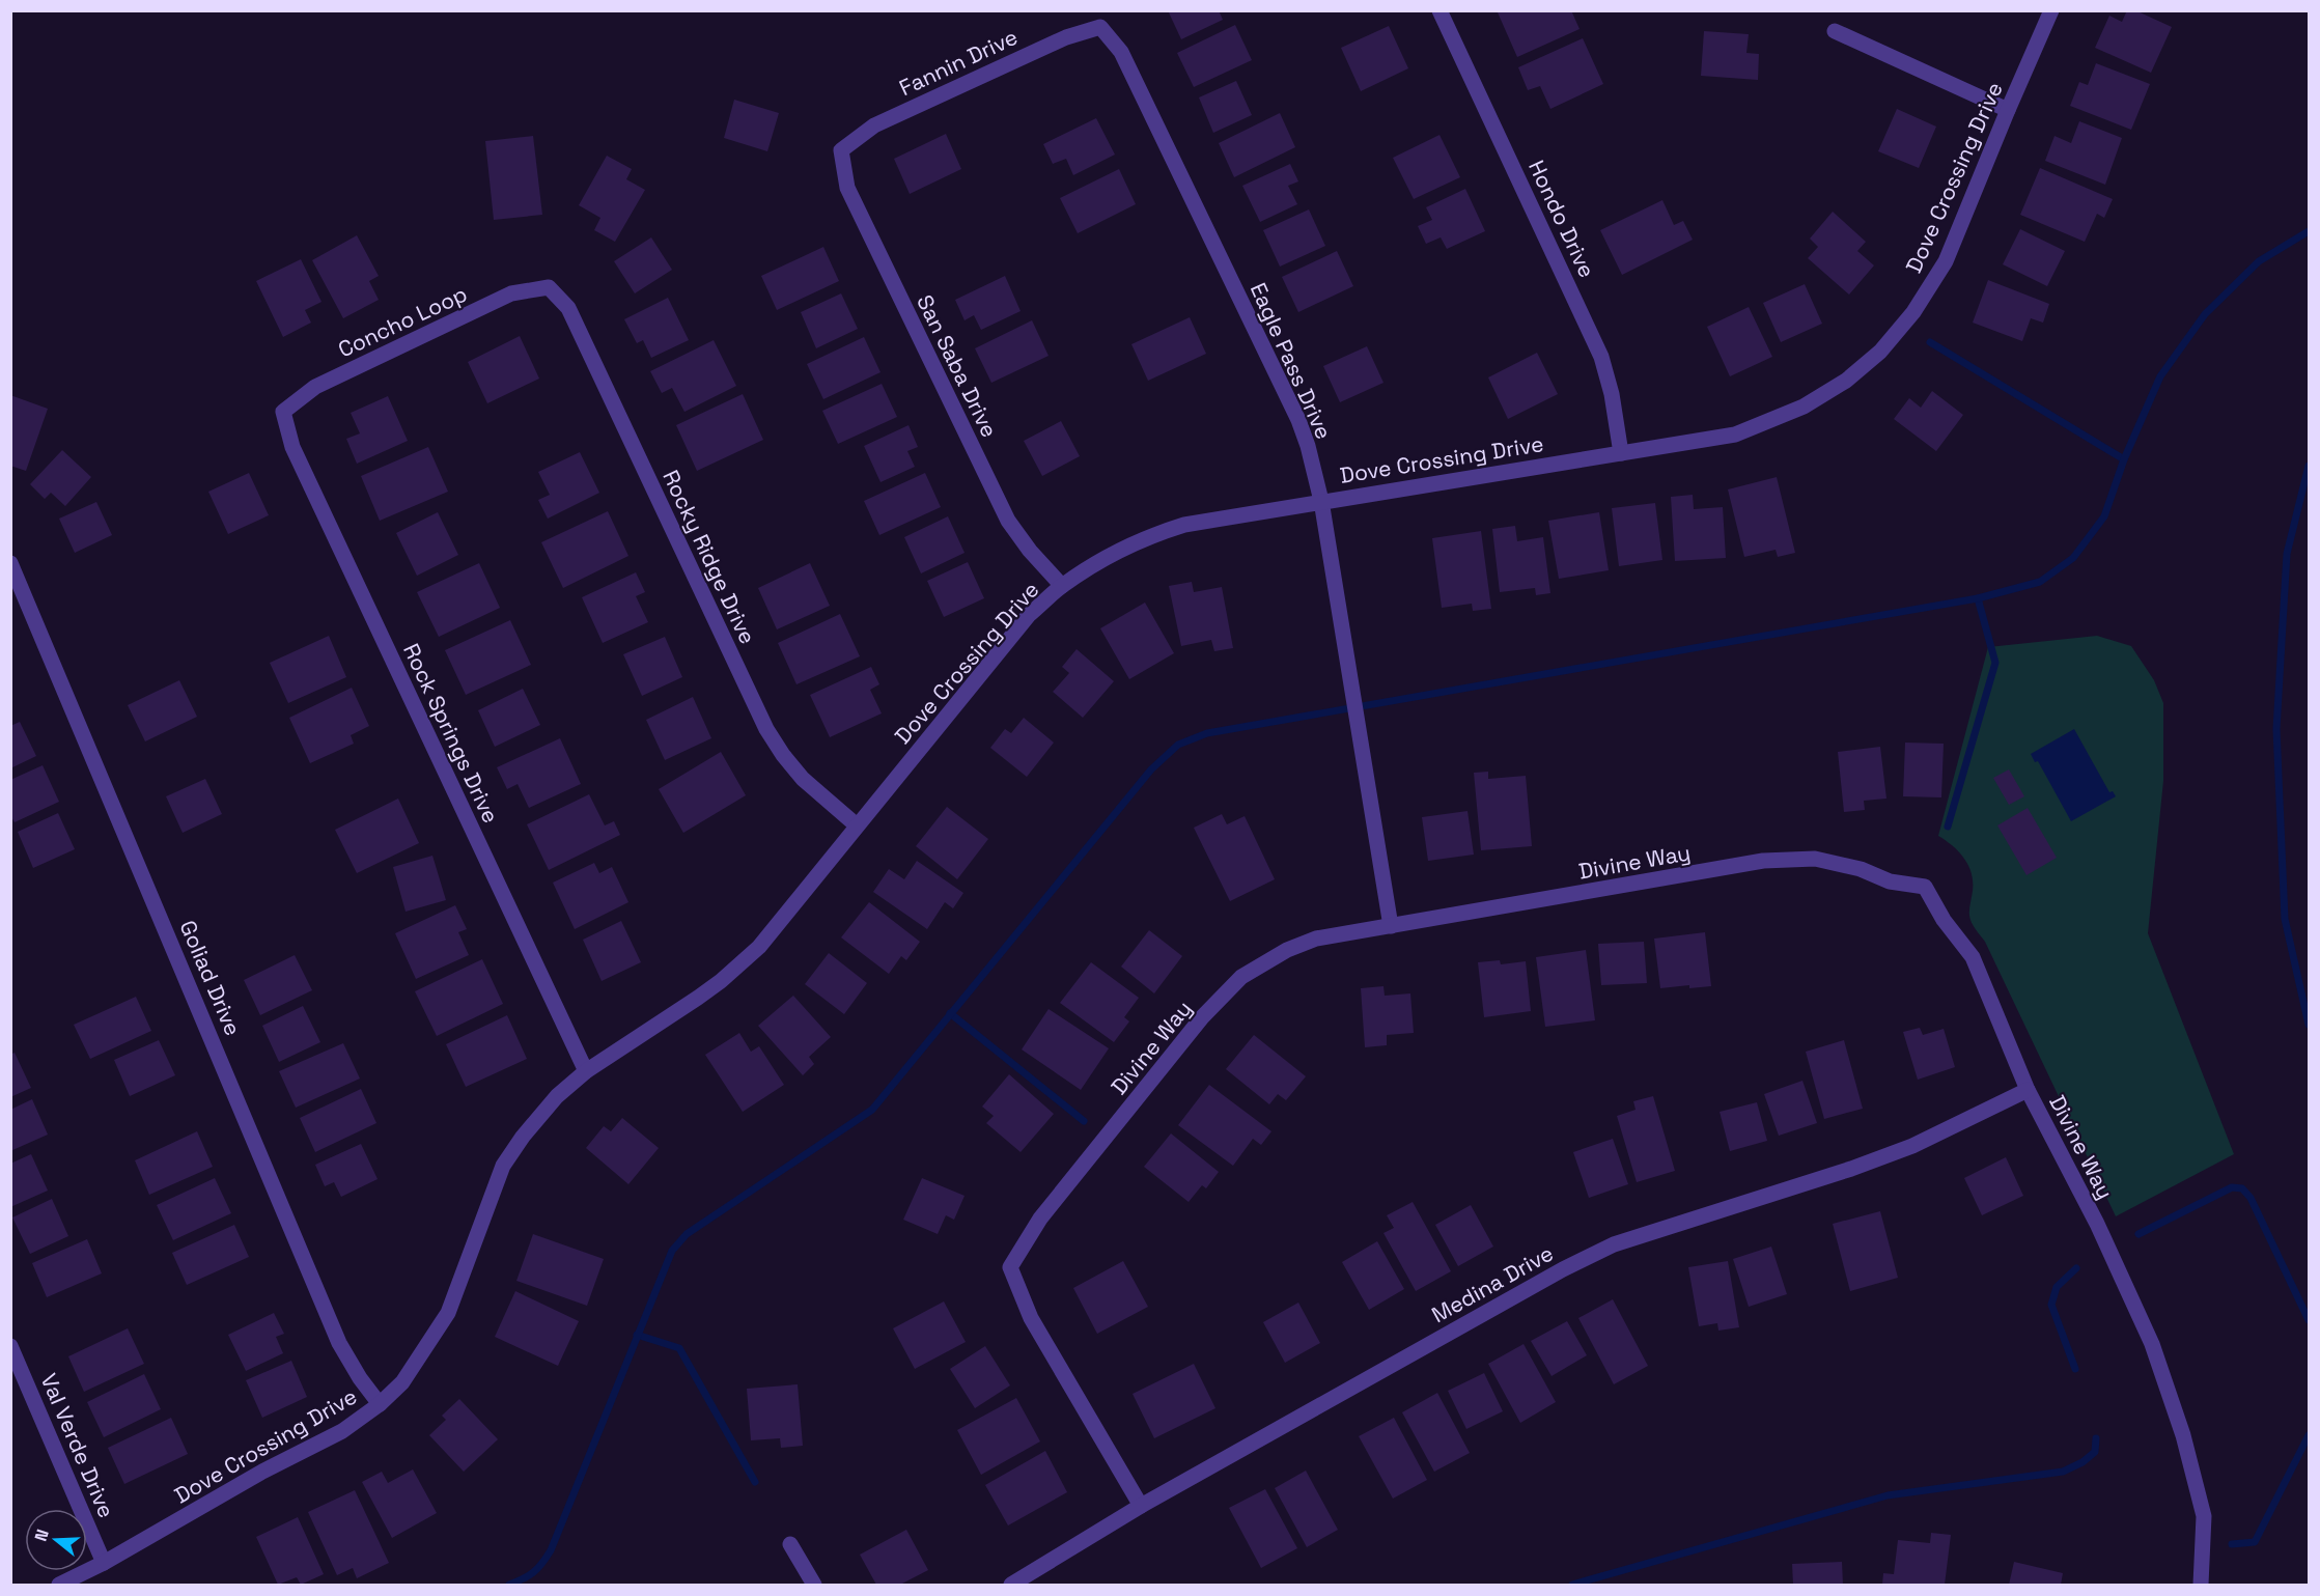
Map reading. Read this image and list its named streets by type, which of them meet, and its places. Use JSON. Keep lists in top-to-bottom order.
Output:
{
  "streets": {
    "street": [
      "Fannin Drive",
      "Dove Crossing Drive",
      "Hondo Drive",
      "Concho Loop",
      "Eagle Pass Drive",
      "San Saba Drive",
      "Rocky Ridge Drive",
      "Rock Springs Drive",
      "Divine Way",
      "Goliad Drive",
      "Medina Drive",
      "Val Verde Drive"
    ]
  },
  "crossings": [
    ["Fannin Drive", "Eagle Pass Drive"],
    ["Fannin Drive", "San Saba Drive"],
    ["Dove Crossing Drive", "Hondo Drive"],
    ["Dove Crossing Drive", "Eagle Pass Drive"],
    ["Dove Crossing Drive", "San Saba Drive"],
    ["Dove Crossing Drive", "Rocky Ridge Drive"],
    ["Dove Crossing Drive", "Rock Springs Drive"],
    ["Dove Crossing Drive", "Goliad Drive"],
    ["Dove Crossing Drive", "Val Verde Drive"],
    ["Concho Loop", "Rocky Ridge Drive"],
    ["Concho Loop", "Rock Springs Drive"],
    ["Eagle Pass Drive", "Divine Way"],
    ["Divine Way", "Medina Drive"]
  ],
  "north": "left"
}
